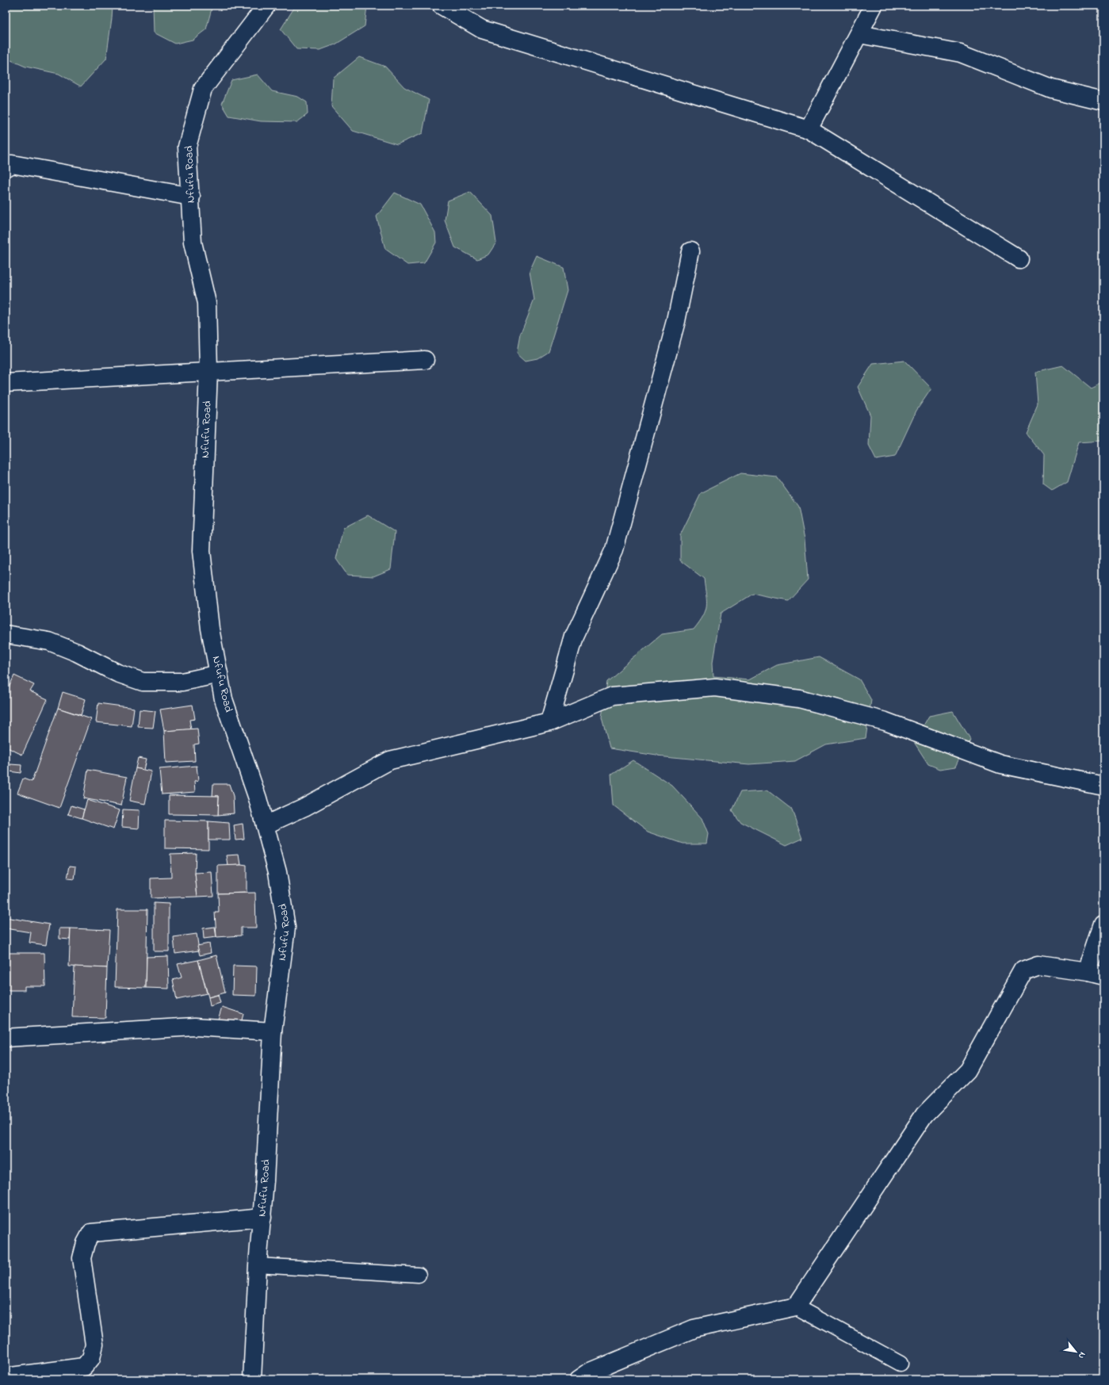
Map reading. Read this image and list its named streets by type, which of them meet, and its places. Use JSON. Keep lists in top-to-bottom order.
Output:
{
  "streets": {
    "street": ["Nfufu Road"]
  },
  "north": "bottom right"
}
